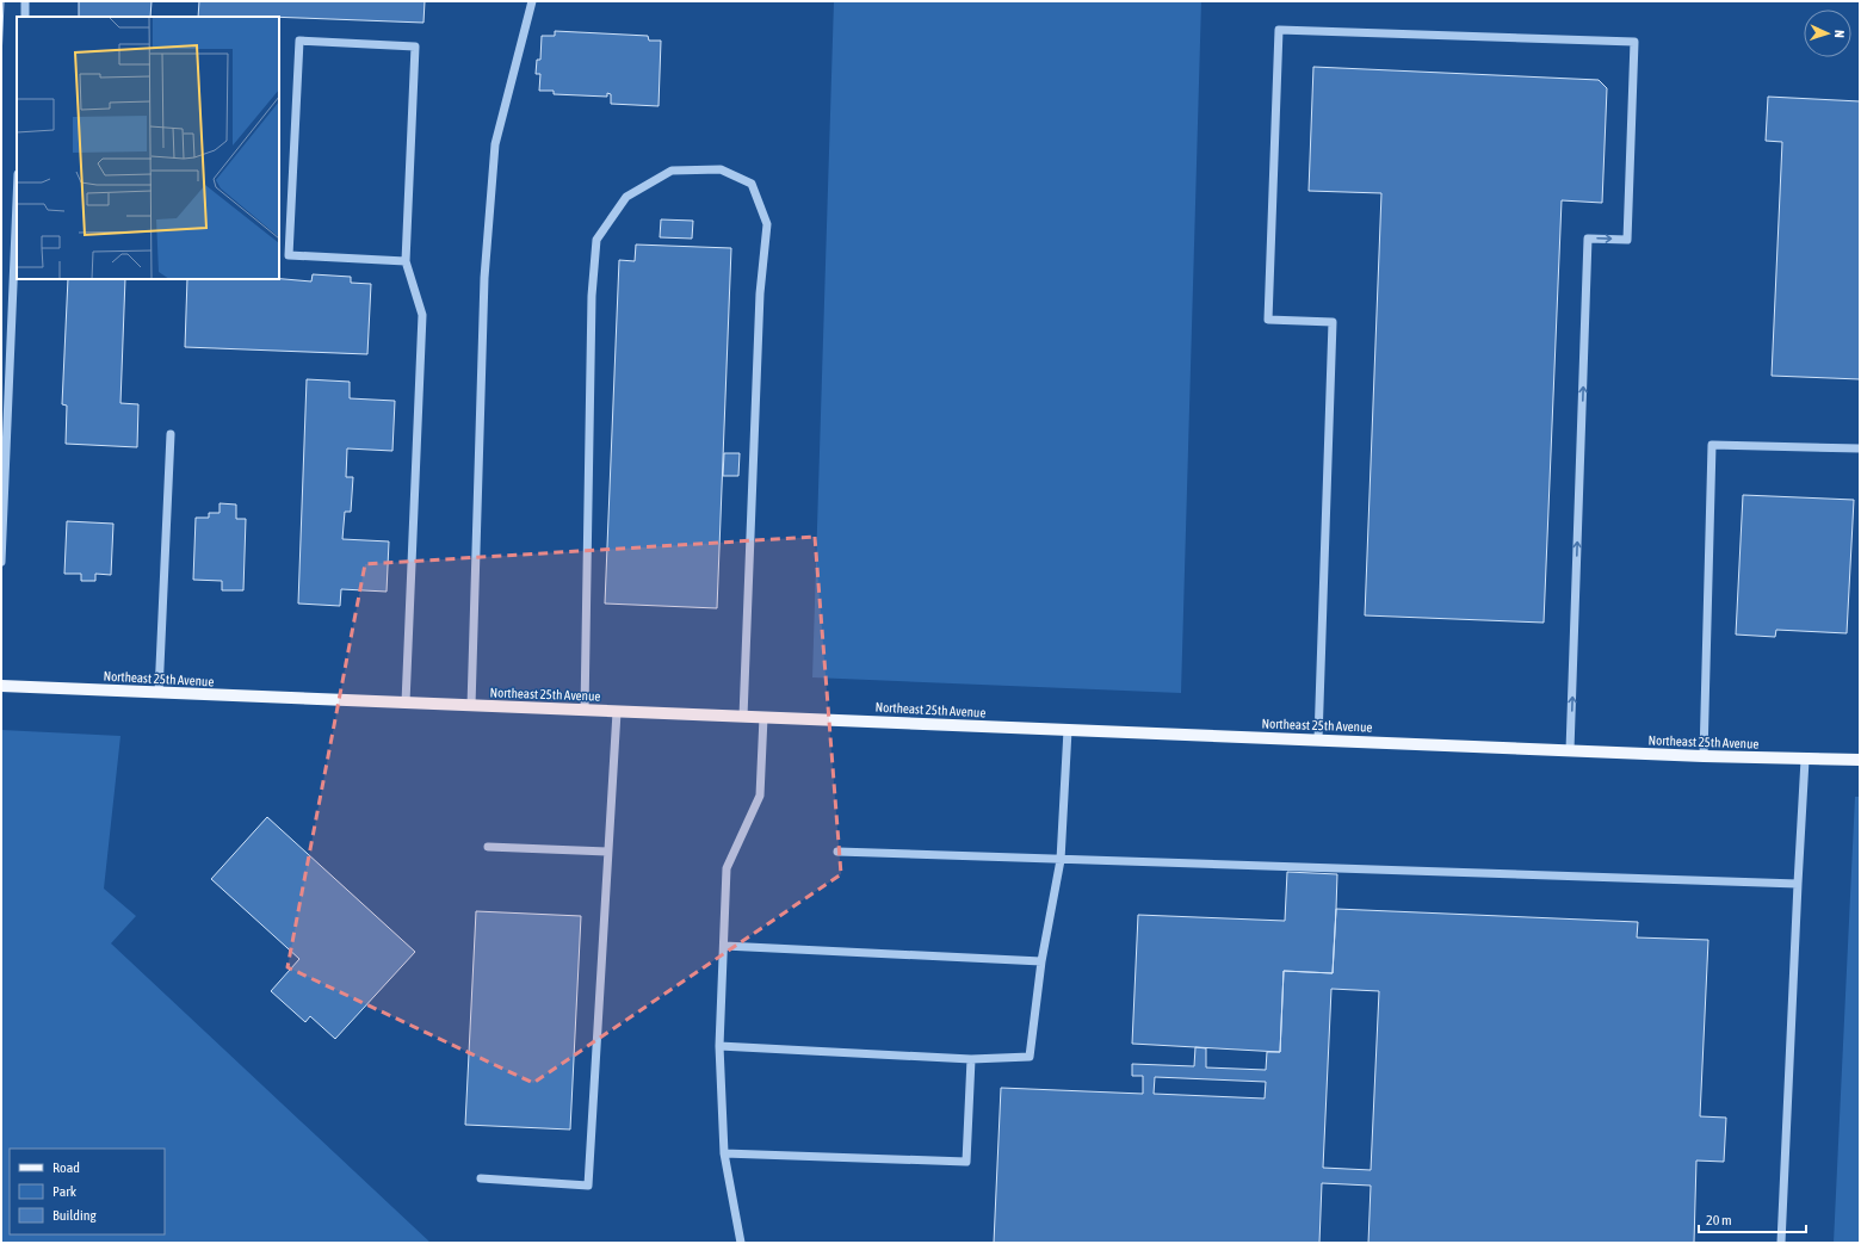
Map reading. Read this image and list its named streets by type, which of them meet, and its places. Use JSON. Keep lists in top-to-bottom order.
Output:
{
  "streets": {
    "main road": ["Northeast 25th Avenue"]
  },
  "legend": ["Road", "Park", "Building"],
  "scale_bar": "20 m",
  "north": "right"
}
